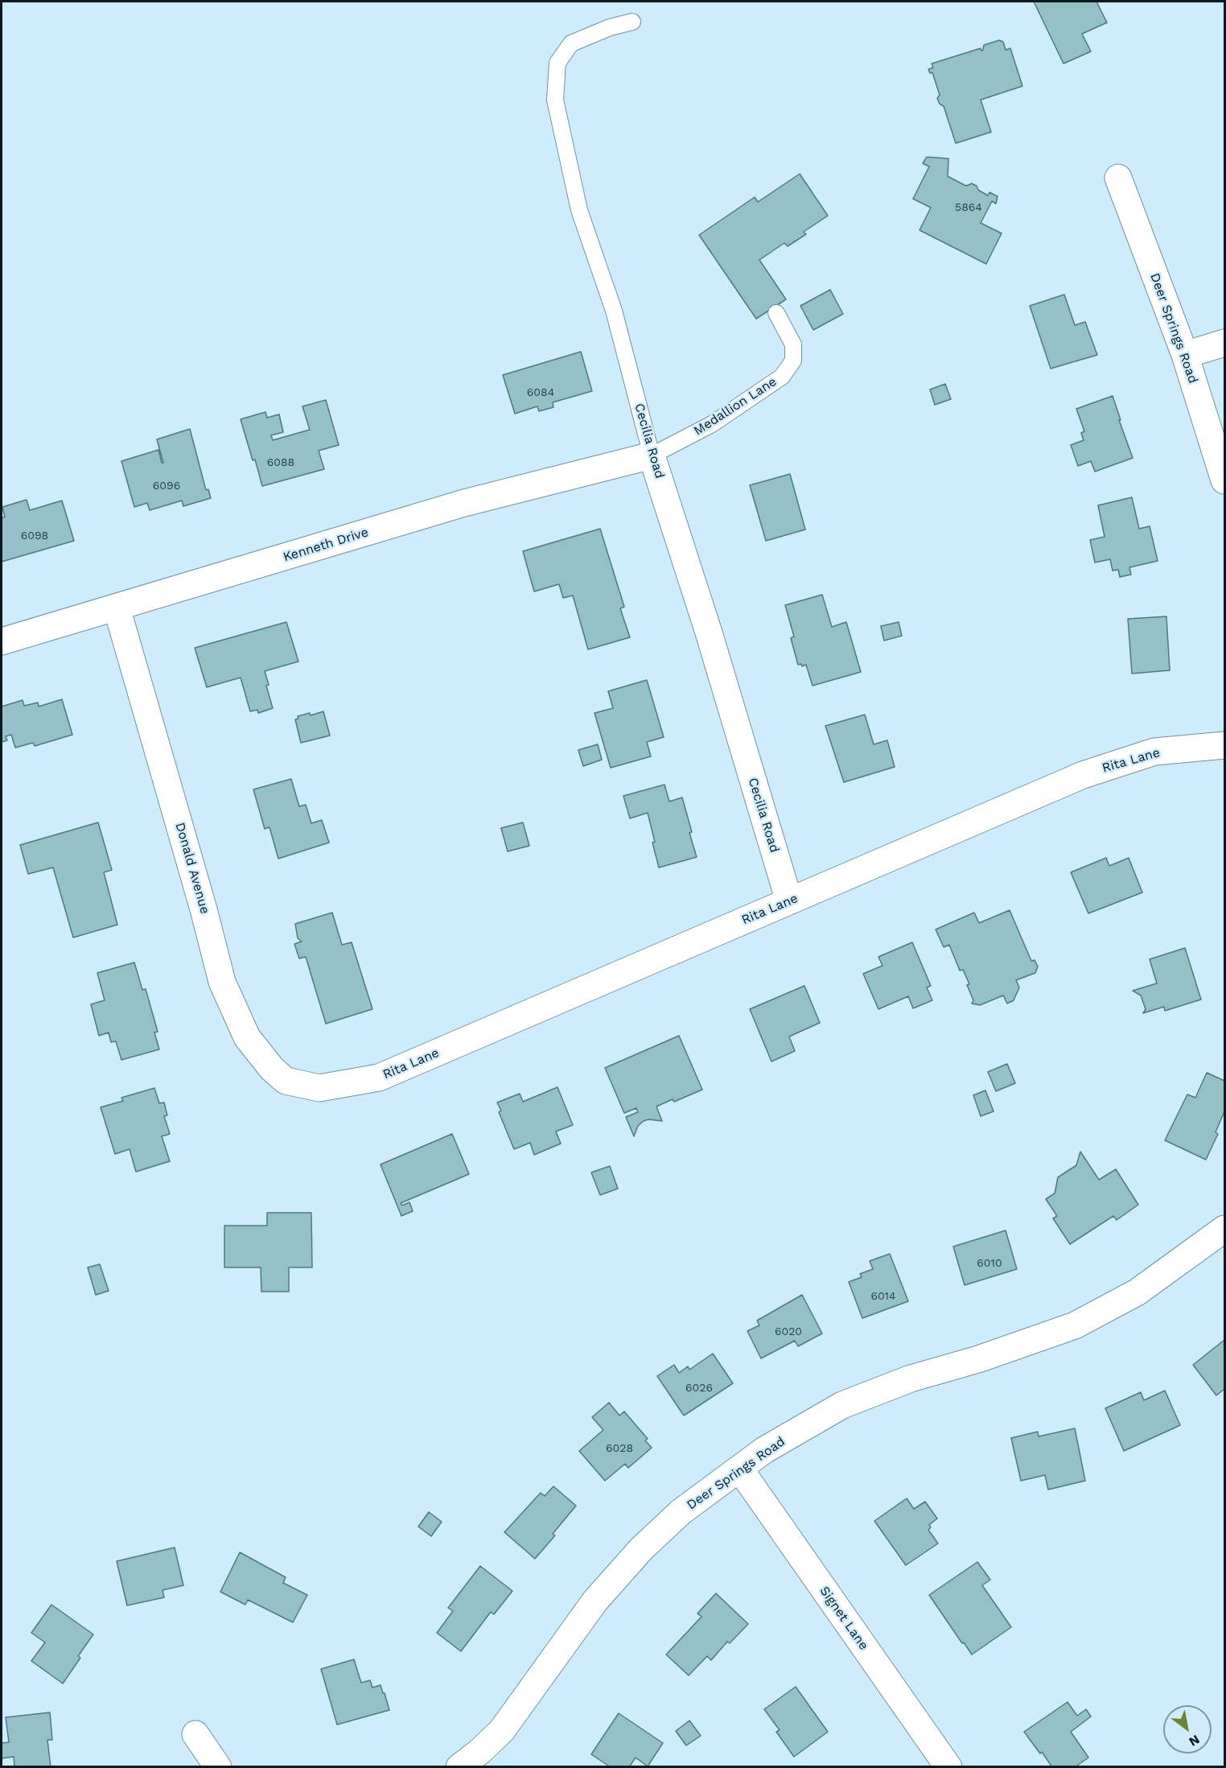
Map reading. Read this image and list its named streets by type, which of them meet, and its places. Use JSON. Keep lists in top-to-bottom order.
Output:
{
  "streets": {
    "street": [
      "Deer Springs Road",
      "Cecilia Road",
      "Kenneth Drive",
      "Rita Lane",
      "Donald Avenue",
      "Signet Lane"
    ],
    "lane": ["Medallion Lane"]
  },
  "crossings": [
    ["Deer Springs Road", "Signet Lane"],
    ["Medallion Lane", "Cecilia Road"],
    ["Medallion Lane", "Kenneth Drive"],
    ["Cecilia Road", "Kenneth Drive"],
    ["Cecilia Road", "Rita Lane"],
    ["Kenneth Drive", "Donald Avenue"],
    ["Rita Lane", "Donald Avenue"]
  ],
  "house_numbers": [
    "5864",
    "6084",
    "6088",
    "6096",
    "6098",
    "6010",
    "6014",
    "6020",
    "6026",
    "6028"
  ],
  "north": "bottom right"
}
